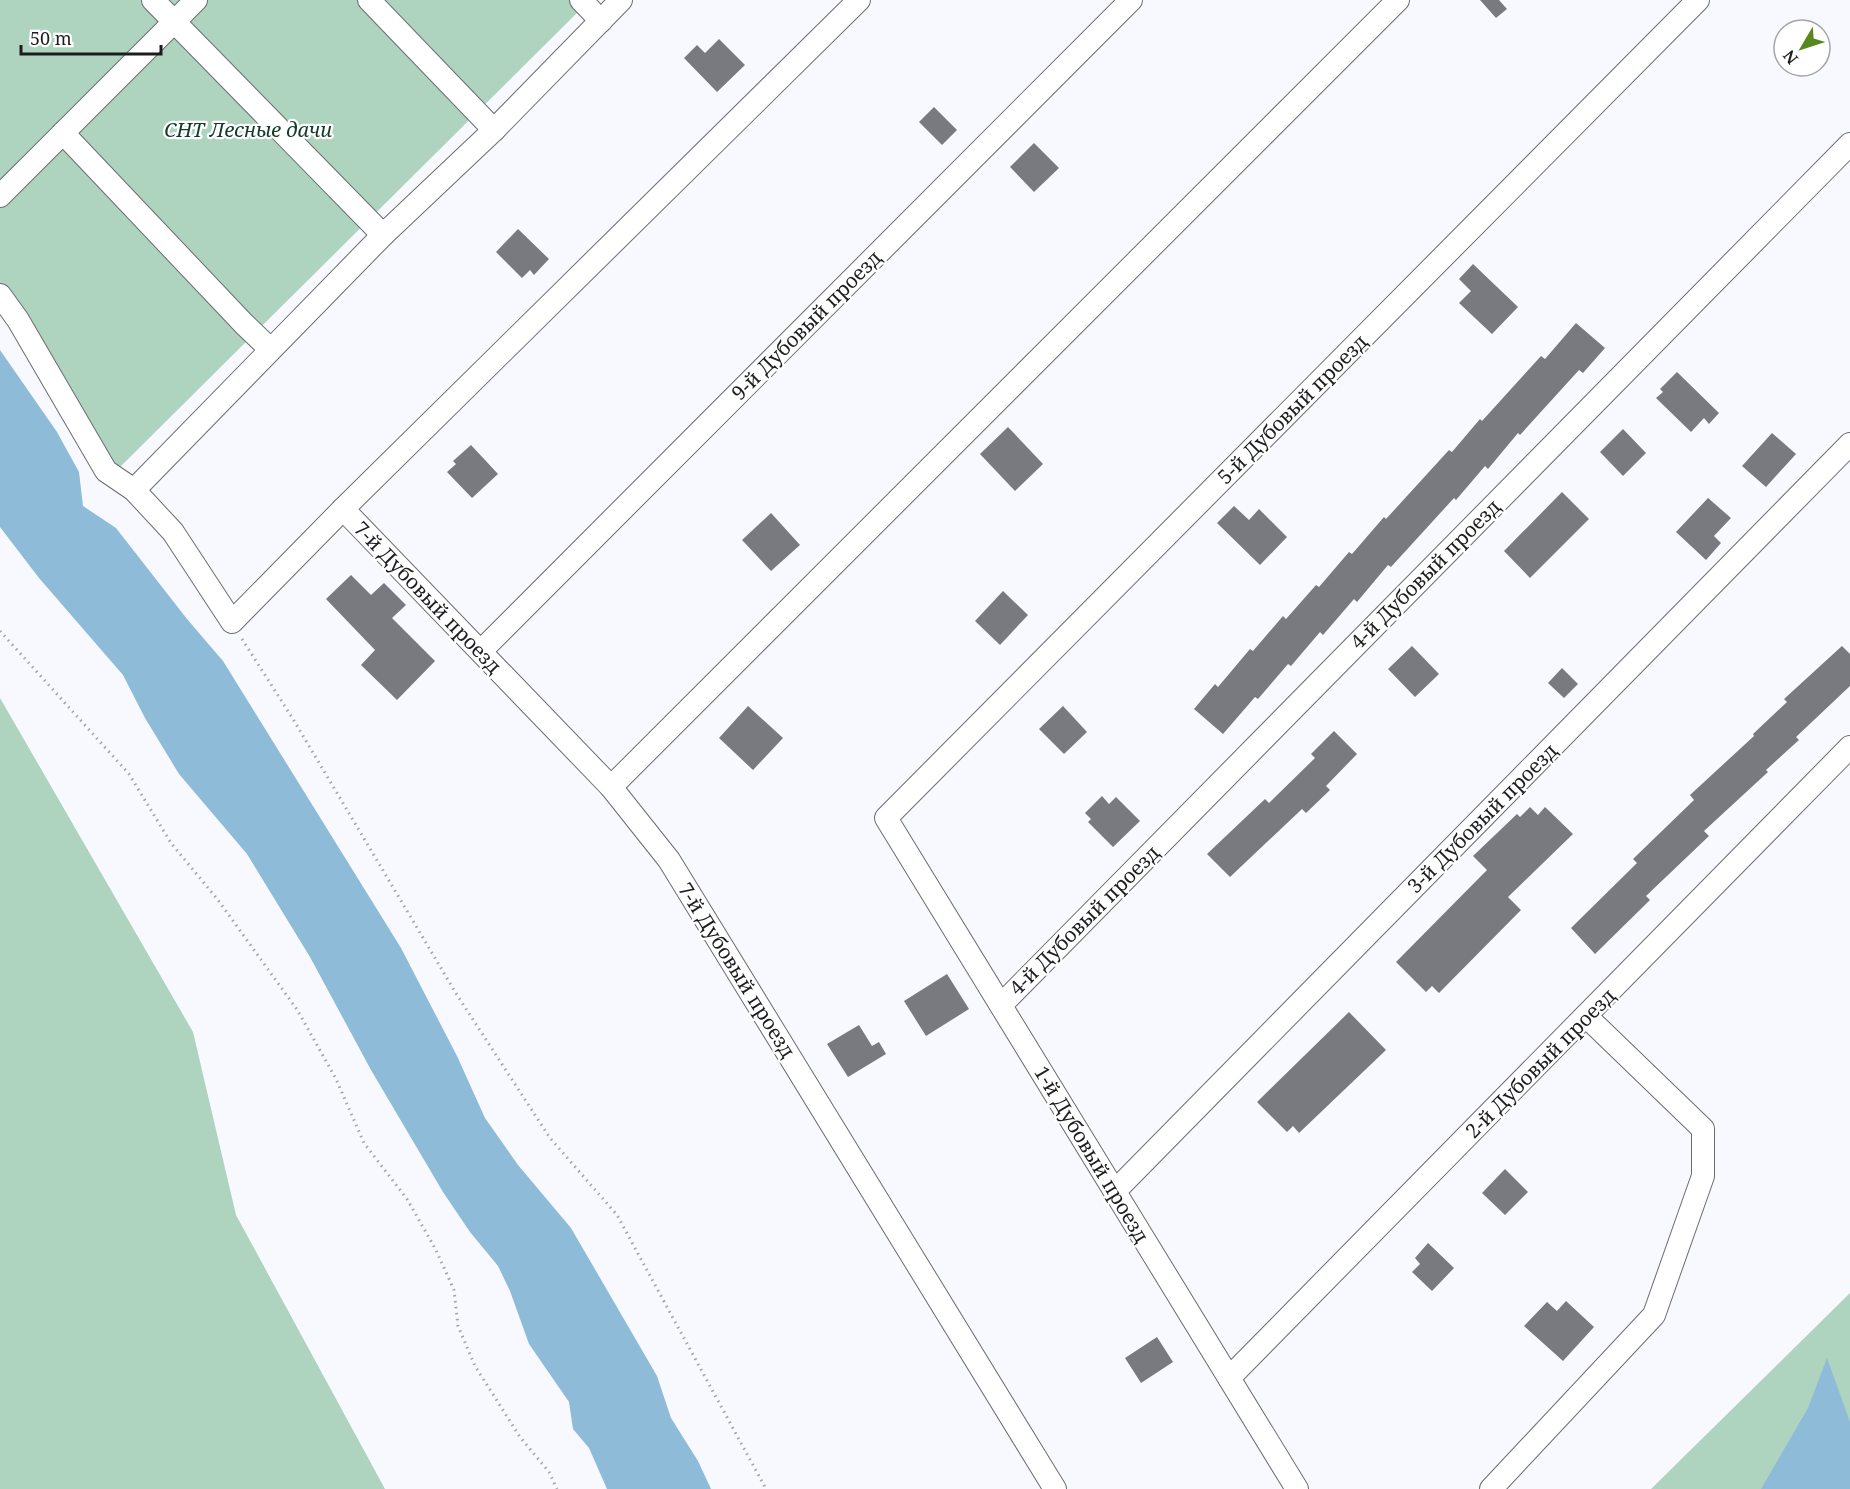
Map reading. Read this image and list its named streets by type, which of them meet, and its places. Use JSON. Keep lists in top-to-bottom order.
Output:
{
  "streets": {
    "street": [
      "9-й Дубовый проезд",
      "5-й Дубовый проезд",
      "4-й Дубовый проезд",
      "7-й Дубовый проезд",
      "3-й Дубовый проезд",
      "2-й Дубовый проезд",
      "1-й Дубовый проезд"
    ]
  },
  "crossings": [
    ["9-й Дубовый проезд", "7-й Дубовый проезд"],
    ["5-й Дубовый проезд", "1-й Дубовый проезд"],
    ["4-й Дубовый проезд", "1-й Дубовый проезд"],
    ["3-й Дубовый проезд", "1-й Дубовый проезд"],
    ["2-й Дубовый проезд", "1-й Дубовый проезд"]
  ],
  "parks": ["СНТ Лесные дачи"],
  "scale_bar": "50 m",
  "north": "bottom left"
}
